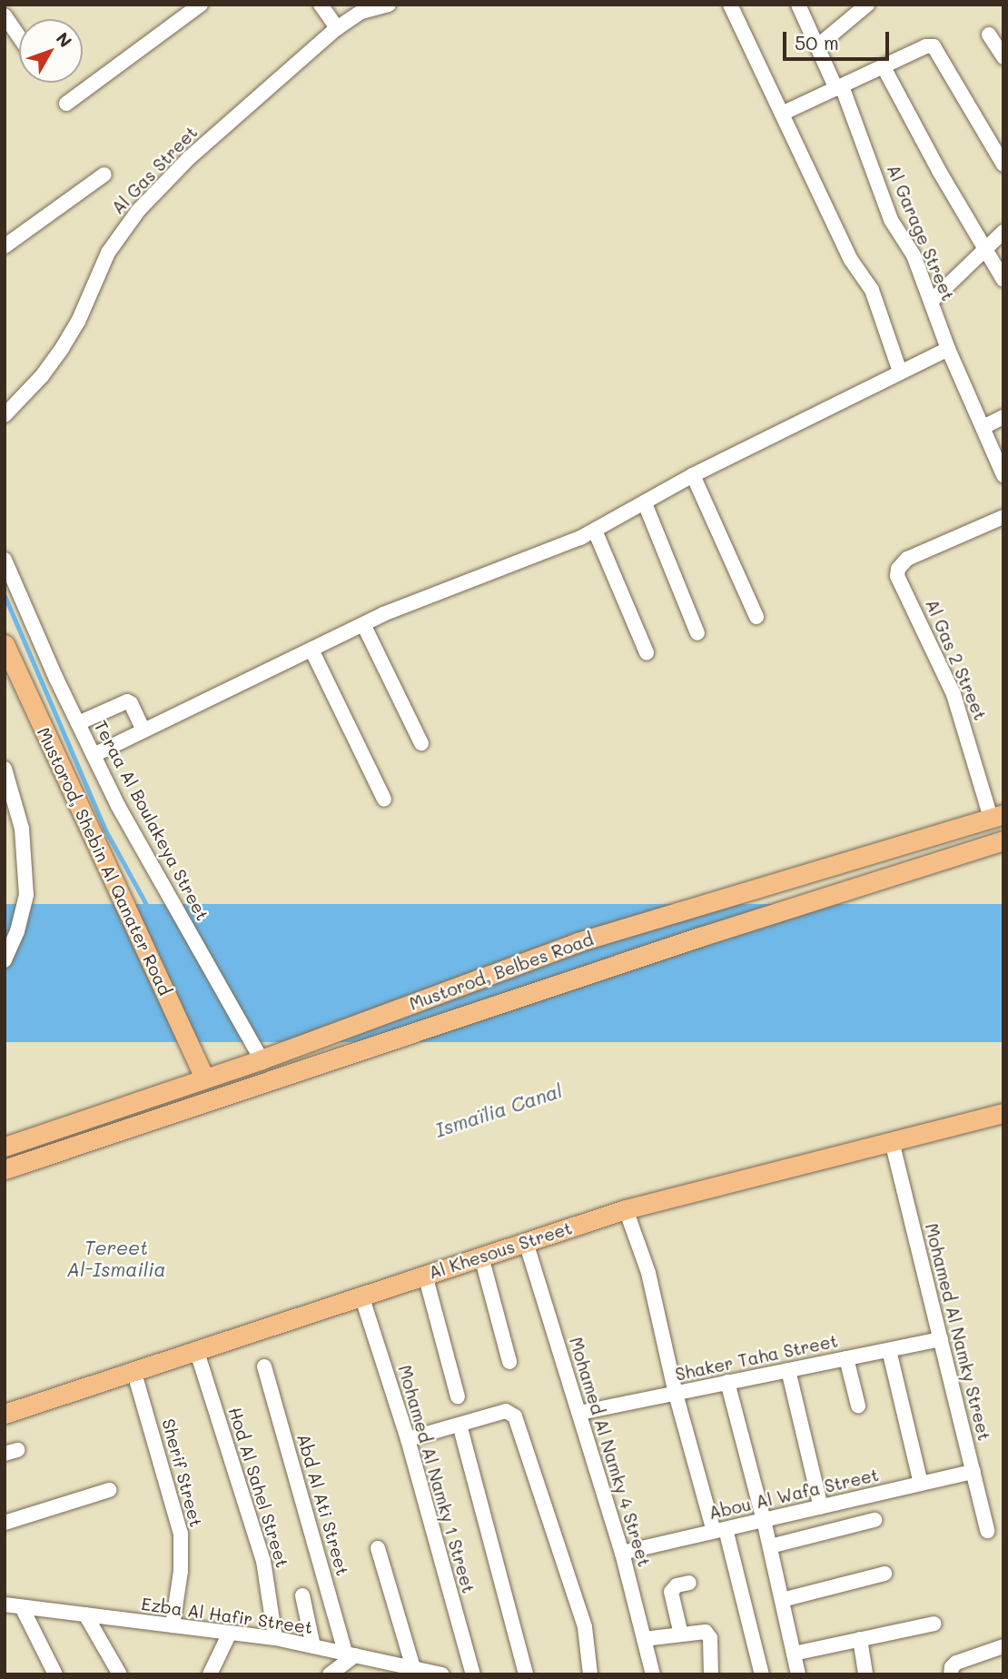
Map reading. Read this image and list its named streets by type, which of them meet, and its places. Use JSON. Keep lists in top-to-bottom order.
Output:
{
  "streets": {
    "main road": ["Mustorod, Shebin Al Qanater Road", "Mustorod, Belbes Road", "Al Khesous Street"],
    "street": [
      "Al Gas Street",
      "Al Garage Street",
      "Al Gas 2 Street",
      "Teraa Al Boulakeya Street",
      "Mohamed Al Namky Street",
      "Shaker Taha Street",
      "Mohamed Al Namky 4 Street",
      "Sherif Street",
      "Mohamed Al Namky 1 Street",
      "Hod Al Sahel Street",
      "Abou Al Wafa Street",
      "Abd Al Ati Street",
      "Ezba Al Hafir Street"
    ]
  },
  "crossings": [
    ["Al Gas 2 Street", "Mustorod, Belbes Road"],
    ["Teraa Al Boulakeya Street", "Mustorod, Belbes Road"],
    ["Mustorod, Shebin Al Qanater Road", "Mustorod, Belbes Road"],
    ["Al Khesous Street", "Mohamed Al Namky Street"],
    ["Al Khesous Street", "Mohamed Al Namky 4 Street"],
    ["Al Khesous Street", "Sherif Street"],
    ["Al Khesous Street", "Mohamed Al Namky 1 Street"],
    ["Al Khesous Street", "Hod Al Sahel Street"],
    ["Mohamed Al Namky Street", "Shaker Taha Street"],
    ["Mohamed Al Namky Street", "Abou Al Wafa Street"],
    ["Shaker Taha Street", "Mohamed Al Namky 4 Street"],
    ["Mohamed Al Namky 4 Street", "Abou Al Wafa Street"],
    ["Sherif Street", "Ezba Al Hafir Street"],
    ["Hod Al Sahel Street", "Ezba Al Hafir Street"],
    ["Abd Al Ati Street", "Ezba Al Hafir Street"]
  ],
  "water": ["Ismaïlia Canal", "Tereet Al-Ismailia"],
  "scale_bar": "50 m",
  "north": "top right"
}
